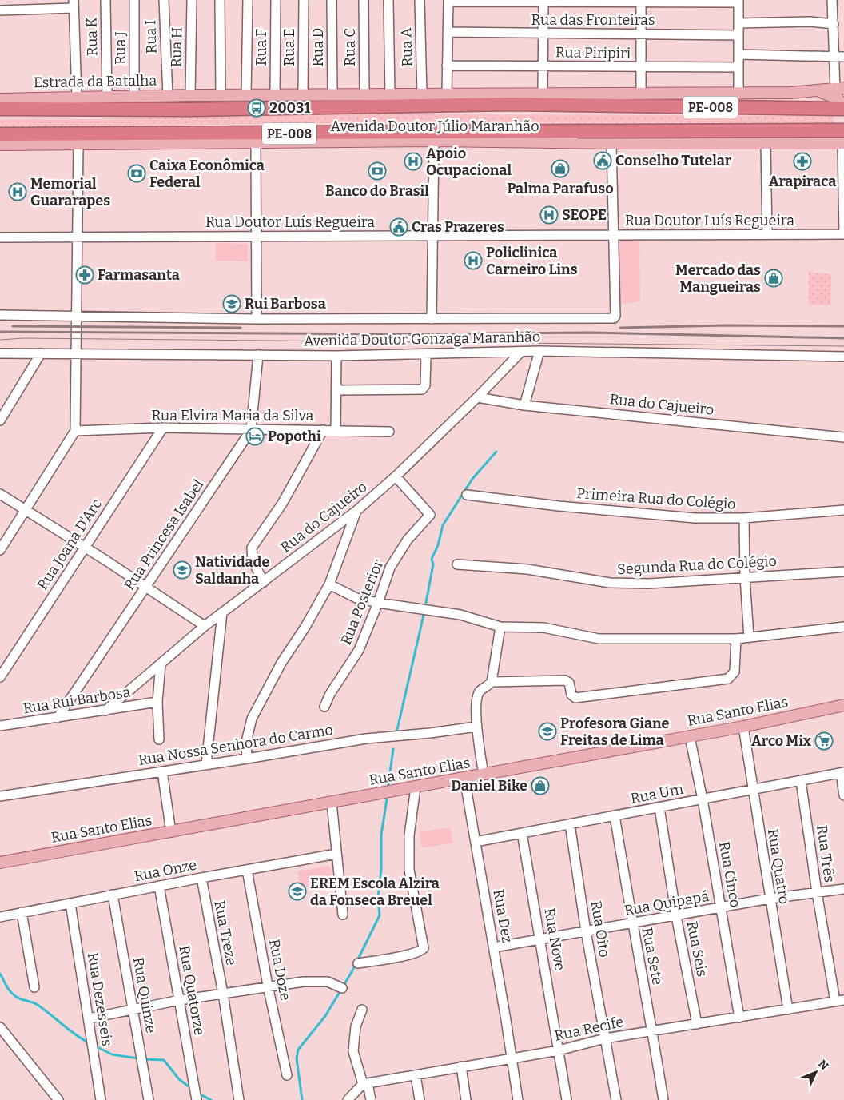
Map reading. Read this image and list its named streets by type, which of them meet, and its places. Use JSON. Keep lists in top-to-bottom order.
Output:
{
  "streets": {
    "highway": ["PE-008", "Avenida Doutor Júlio Maranhão"],
    "main road": ["Estrada da Batalha", "Rua Santo Elias"],
    "street": [
      "Rua das Fronteiras",
      "Rua K",
      "Rua I",
      "Rua H",
      "Rua F",
      "Rua E",
      "Rua D",
      "Rua C",
      "Rua A",
      "Rua J",
      "Rua Piripiri",
      "Rua Doutor Luís Regueira",
      "Avenida Doutor Gonzaga Maranhão",
      "Rua do Cajueiro",
      "Rua Elvira Maria da Silva",
      "Primeira Rua do Colégio",
      "Rua Princesa Isabel",
      "Rua Joana D'Arc",
      "Segunda Rua do Colégio",
      "Rua Posterior",
      "Rua Rui Barbosa",
      "Rua Nossa Senhora do Carmo",
      "Rua Um",
      "Rua Três",
      "Rua Quatro",
      "Rua Onze",
      "Rua Cinco",
      "Rua Quipapá",
      "Rua Dez",
      "Rua Oito",
      "Rua Treze",
      "Rua Nove",
      "Rua Seis",
      "Rua Sete",
      "Rua Doze",
      "Rua Quatorze",
      "Rua Quinze",
      "Rua Dezesseis",
      "Rua Recife"
    ]
  },
  "crossings": [
    ["Rua K", "Estrada da Batalha"],
    ["Rua I", "Estrada da Batalha"],
    ["Rua H", "Estrada da Batalha"],
    ["Rua J", "Estrada da Batalha"],
    ["Rua Doutor Luís Regueira", "Avenida Doutor Gonzaga Maranhão"],
    ["Avenida Doutor Gonzaga Maranhão", "Rua do Cajueiro"],
    ["Avenida Doutor Gonzaga Maranhão", "Rua Princesa Isabel"],
    ["Rua do Cajueiro", "Rua Posterior"],
    ["Rua do Cajueiro", "Rua Rui Barbosa"],
    ["Rua Elvira Maria da Silva", "Rua Princesa Isabel"],
    ["Rua Elvira Maria da Silva", "Rua Joana D'Arc"],
    ["Rua Princesa Isabel", "Rua Rui Barbosa"],
    ["Rua Santo Elias", "Rua Quatro"],
    ["Rua Santo Elias", "Rua Cinco"],
    ["Rua Santo Elias", "Rua Dez"],
    ["Rua Um", "Rua Três"],
    ["Rua Um", "Rua Quatro"],
    ["Rua Um", "Rua Cinco"],
    ["Rua Um", "Rua Dez"],
    ["Rua Um", "Rua Oito"],
    ["Rua Um", "Rua Nove"],
    ["Rua Um", "Rua Seis"],
    ["Rua Um", "Rua Sete"],
    ["Rua Três", "Rua Quipapá"],
    ["Rua Três", "Rua Recife"],
    ["Rua Quatro", "Rua Quipapá"],
    ["Rua Quatro", "Rua Recife"],
    ["Rua Onze", "Rua Treze"],
    ["Rua Onze", "Rua Doze"],
    ["Rua Onze", "Rua Quatorze"],
    ["Rua Onze", "Rua Quinze"],
    ["Rua Onze", "Rua Dezesseis"],
    ["Rua Cinco", "Rua Quipapá"],
    ["Rua Cinco", "Rua Recife"],
    ["Rua Quipapá", "Rua Dez"],
    ["Rua Quipapá", "Rua Oito"],
    ["Rua Quipapá", "Rua Nove"],
    ["Rua Quipapá", "Rua Seis"],
    ["Rua Quipapá", "Rua Sete"],
    ["Rua Dez", "Rua Recife"],
    ["Rua Oito", "Rua Recife"],
    ["Rua Nove", "Rua Recife"],
    ["Rua Seis", "Rua Recife"],
    ["Rua Sete", "Rua Recife"]
  ],
  "places": {
    "bus stop": ["20031"],
    "public building": ["Conselho Tutelar", "Cras Prazeres"],
    "hospital": [
      "Apoio Ocupacional",
      "Memorial Guararapes",
      "SEOPE",
      "Policlinica Carneiro Lins"
    ],
    "pharmacy": ["Arapiraca", "Farmasanta"],
    "shop": ["Palma Parafuso", "Mercado das Mangueiras", "Daniel Bike"],
    "bank": ["Banco do Brasil", "Caixa Econômica Federal"],
    "school or university": [
      "Rui Barbosa",
      "Natividade Saldanha",
      "Profesora Giane Freitas de Lima",
      "EREM Escola Alzira da Fonseca Breuel"
    ],
    "hotel": ["Popothi"],
    "supermarket": ["Arco Mix"]
  },
  "north": "top right"
}
